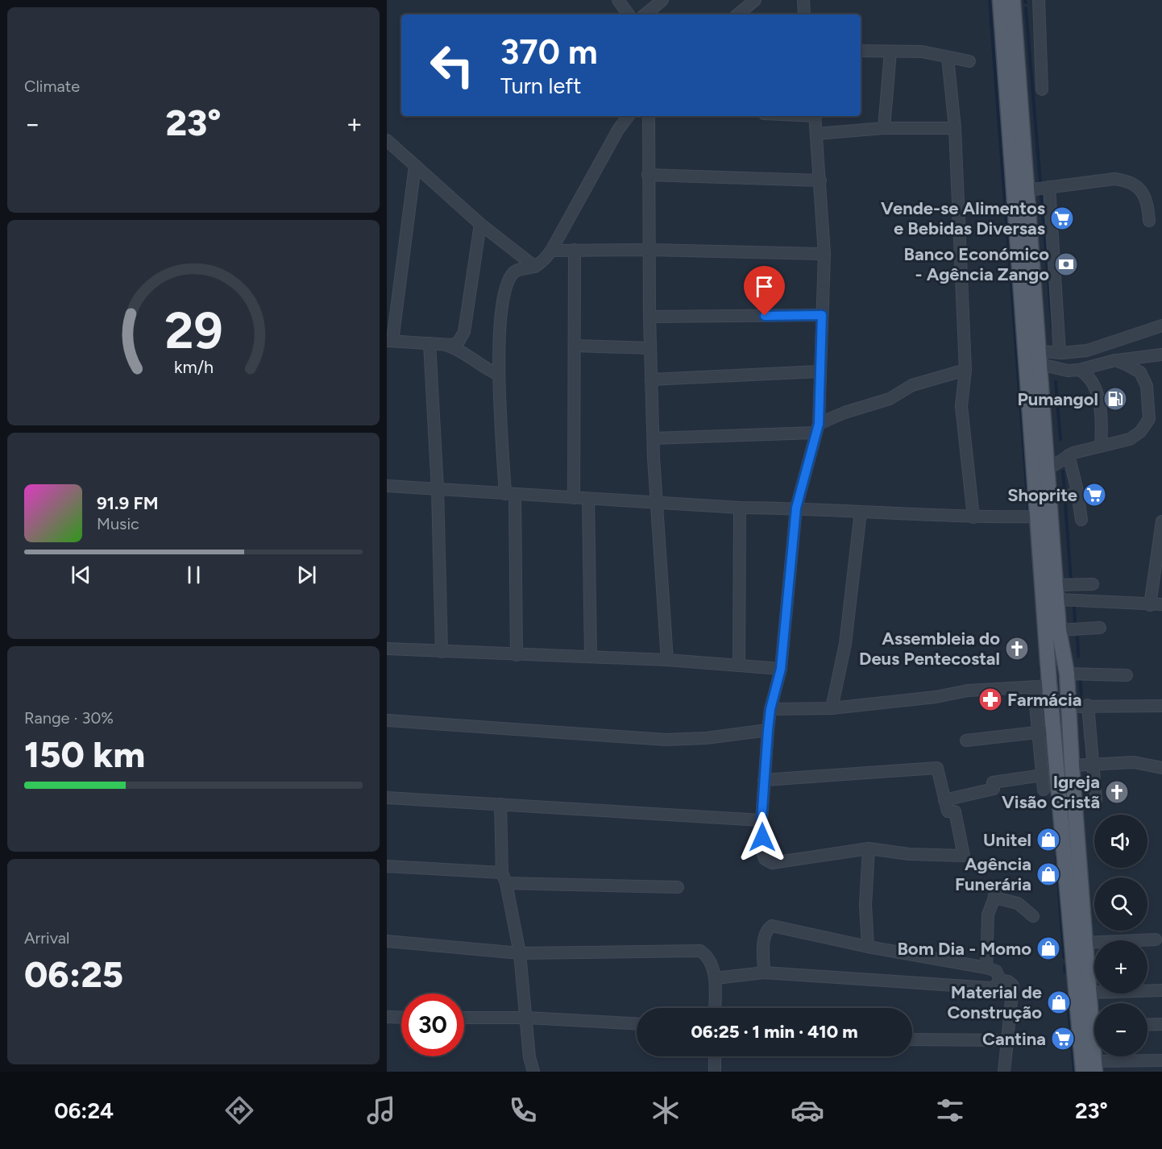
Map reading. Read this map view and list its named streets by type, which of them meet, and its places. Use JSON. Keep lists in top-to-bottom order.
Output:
{
  "places": {
    "supermarket": ["Vende-se Alimentos e Bebidas Diversas", "Shoprite", "Cantina"],
    "bank": ["Banco Económico - Agência Zango"],
    "fuel station": ["Pumangol"],
    "church": ["Assembleia do Deus Pentecostal", "Igreja Visão Cristã"],
    "pharmacy": ["Farmácia"],
    "shop": [
      "Unitel",
      "Agência Funerária",
      "Bom Dia - Momo",
      "Material de Construção"
    ]
  },
  "page": {
    "tile": [
      "Climate",
      ["Range · 30%", "150 km"],
      ["Arrival", "06:25"]
    ],
    "turn": ["370 m", "Turn left"],
    "heat": ["−", "23°", "+"],
    "song": ["91.9 FM", "Music"],
    "map_buttons": ["+", "−"],
    "limit": "30",
    "trip": "06:25 · 1 min · 410 m",
    "tabs": ["06:24", "23°"],
    "gauge": ["29", "km/h"]
  }
}
